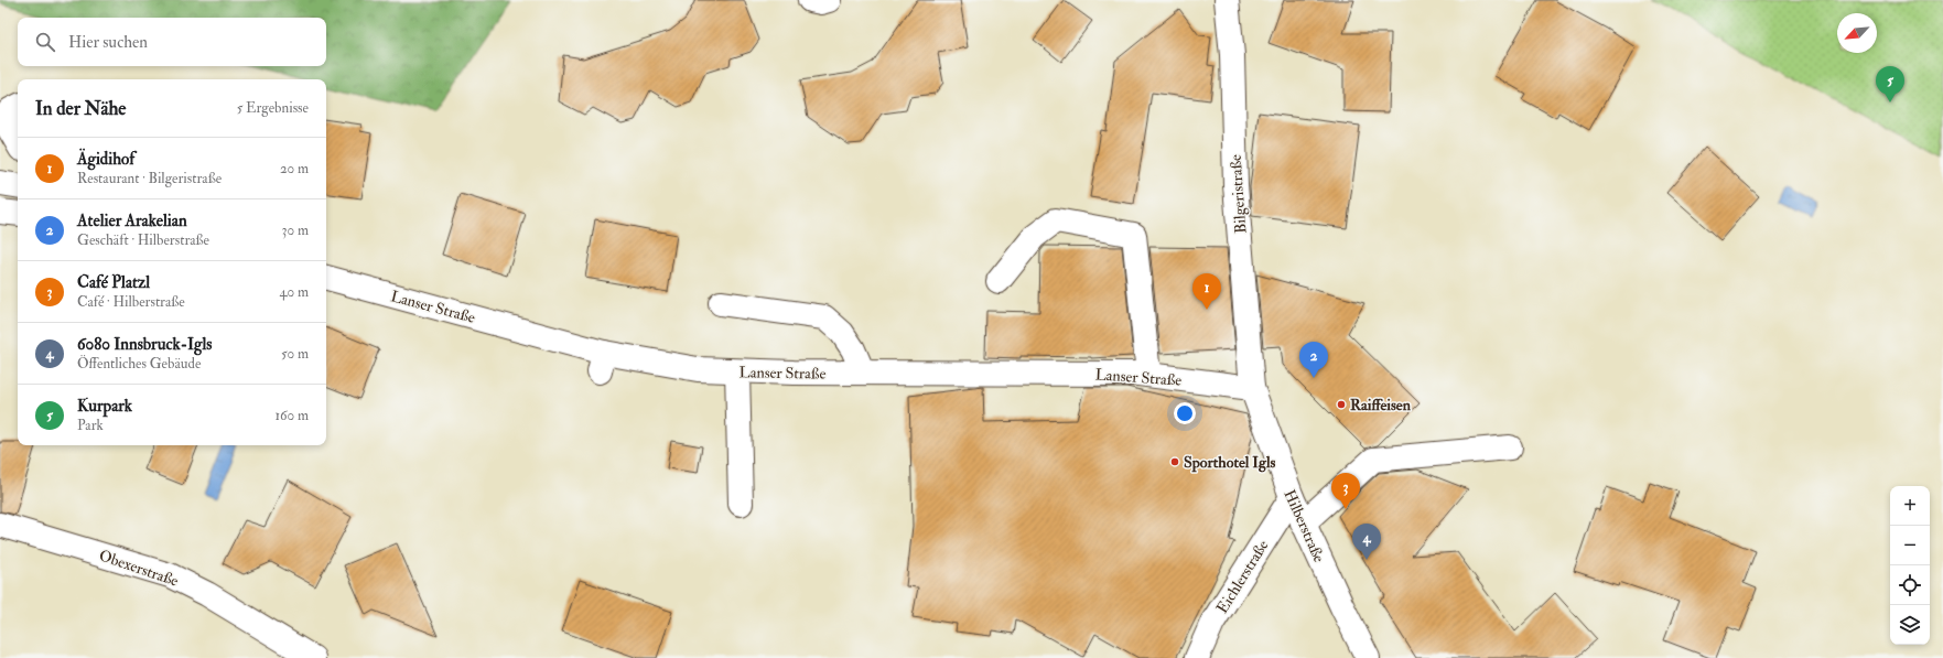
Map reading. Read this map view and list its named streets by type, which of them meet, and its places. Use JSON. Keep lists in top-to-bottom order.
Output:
{
  "streets": {
    "main road": [
      "Bilgeristraße",
      "Lanser Straße",
      "Hilberstraße",
      "Obexerstraße",
      "Eichlerstraße"
    ]
  },
  "crossings": [
    ["Bilgeristraße", "Lanser Straße"],
    ["Bilgeristraße", "Hilberstraße"],
    ["Lanser Straße", "Hilberstraße"],
    ["Hilberstraße", "Eichlerstraße"]
  ],
  "places": ["Raiffeisen", "Sporthotel Igls"],
  "north": "bottom left",
  "page": {
    "search": "Hier suchen",
    "pins": [
      "5",
      "1",
      "2",
      "3",
      "4"
    ],
    "heading": ["In der Nähe", "5 Ergebnisse"],
    "list": [
      {
        "mark": "1",
        "name": "Ägidihof",
        "note": "Restaurant · Bilgeristraße",
        "value": "20 m"
      },
      {
        "mark": "2",
        "name": "Atelier Arakelian",
        "note": "Geschäft · Hilberstraße",
        "value": "30 m"
      },
      {
        "mark": "3",
        "name": "Café Platzl",
        "note": "Café · Hilberstraße",
        "value": "40 m"
      },
      {
        "mark": "4",
        "name": "6080 Innsbruck-Igls",
        "note": "Öffentliches Gebäude",
        "value": "50 m"
      },
      {
        "mark": "5",
        "name": "Kurpark",
        "note": "Park",
        "value": "160 m"
      }
    ],
    "map_buttons": ["+", "−"]
  }
}
